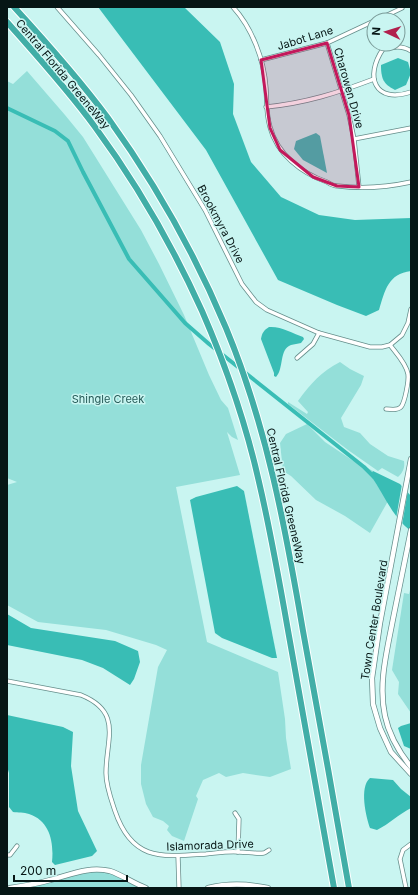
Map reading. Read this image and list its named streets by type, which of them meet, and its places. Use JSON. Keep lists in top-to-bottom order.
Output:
{
  "streets": {
    "highway": ["Central Florida GreeneWay"],
    "street": [
      "Jabot Lane",
      "Charowen Drive",
      "Brookmyra Drive",
      "Town Center Boulevard",
      "Islamorada Drive"
    ]
  },
  "crossings": [
    ["Jabot Lane", "Charowen Drive"]
  ],
  "parks": ["Shingle Creek"],
  "scale_bar": "200 m",
  "north": "left"
}
